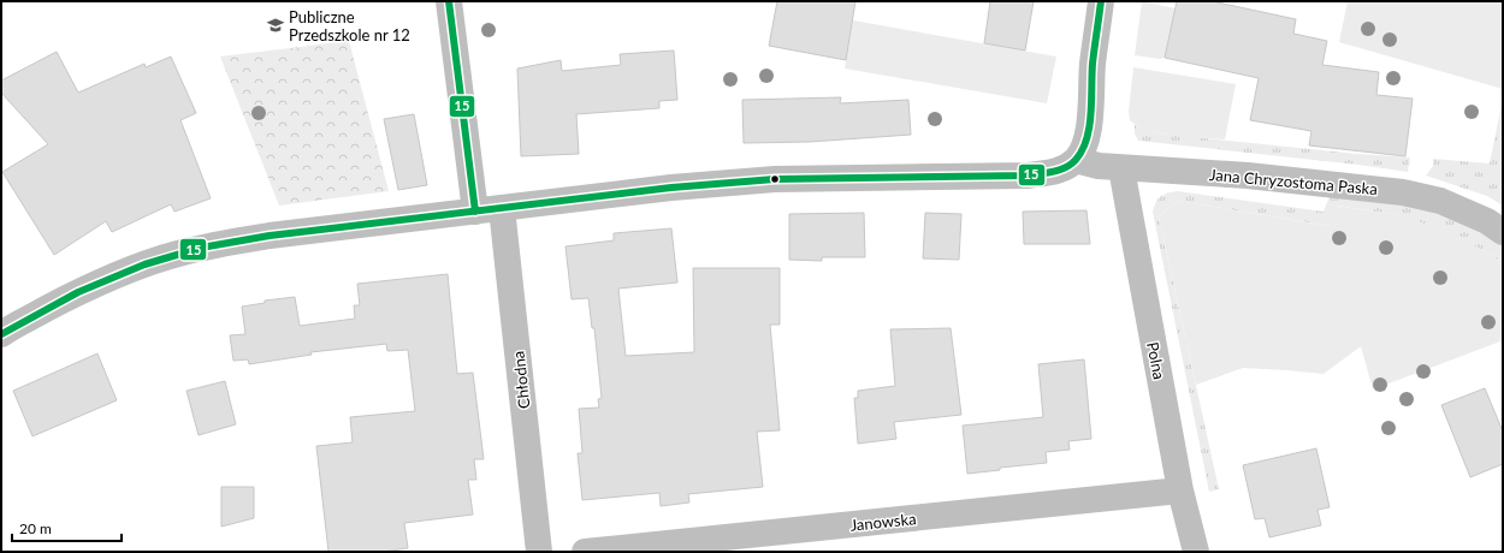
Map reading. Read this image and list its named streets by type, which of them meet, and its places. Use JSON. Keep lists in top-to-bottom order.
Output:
{
  "streets": {
    "street": [
      "Jana Chryzostoma Paska",
      "Polna",
      "Chłodna",
      "Janowska"
    ]
  },
  "crossings": [
    ["Jana Chryzostoma Paska", "Polna"],
    ["Polna", "Janowska"]
  ],
  "places": {
    "school or university": ["Publiczne Przedszkole nr 12"]
  },
  "lines": ["transit line 15"],
  "scale_bar": "20 m"
}
